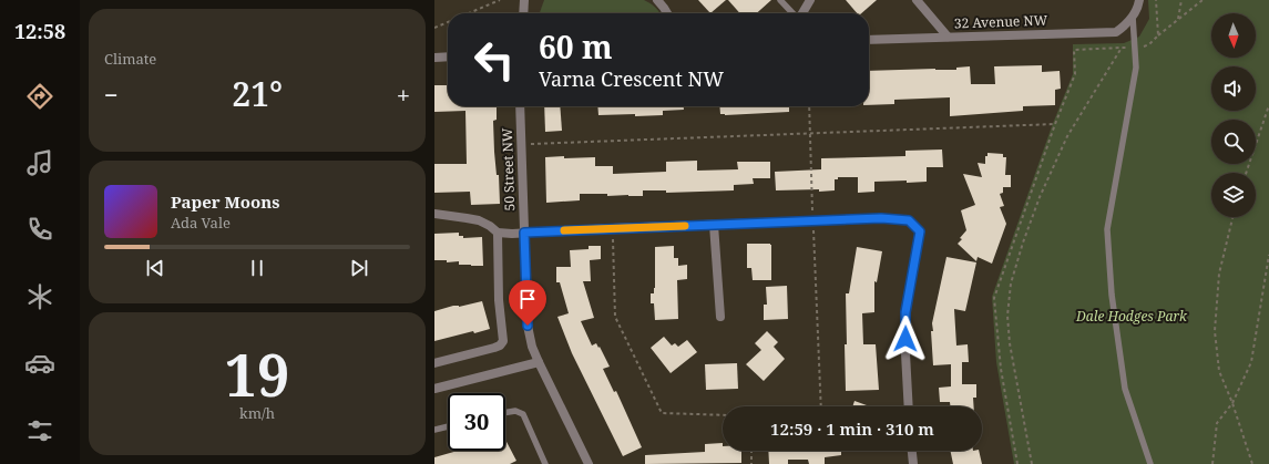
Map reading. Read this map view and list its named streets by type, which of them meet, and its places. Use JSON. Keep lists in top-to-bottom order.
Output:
{
  "streets": {
    "street": ["32 Avenue NW", "50 Street NW"]
  },
  "parks": ["Dale Hodges Park"],
  "north": "bottom",
  "page": {
    "tabs": "12:58",
    "tile": [
      "Climate",
      ["19", "km/h"]
    ],
    "turn": ["60 m", "Varna Crescent NW"],
    "heat": ["−", "21°", "+"],
    "song": ["Paper Moons", "Ada Vale"],
    "limit": "30",
    "trip": "12:59 · 1 min · 310 m"
  }
}
